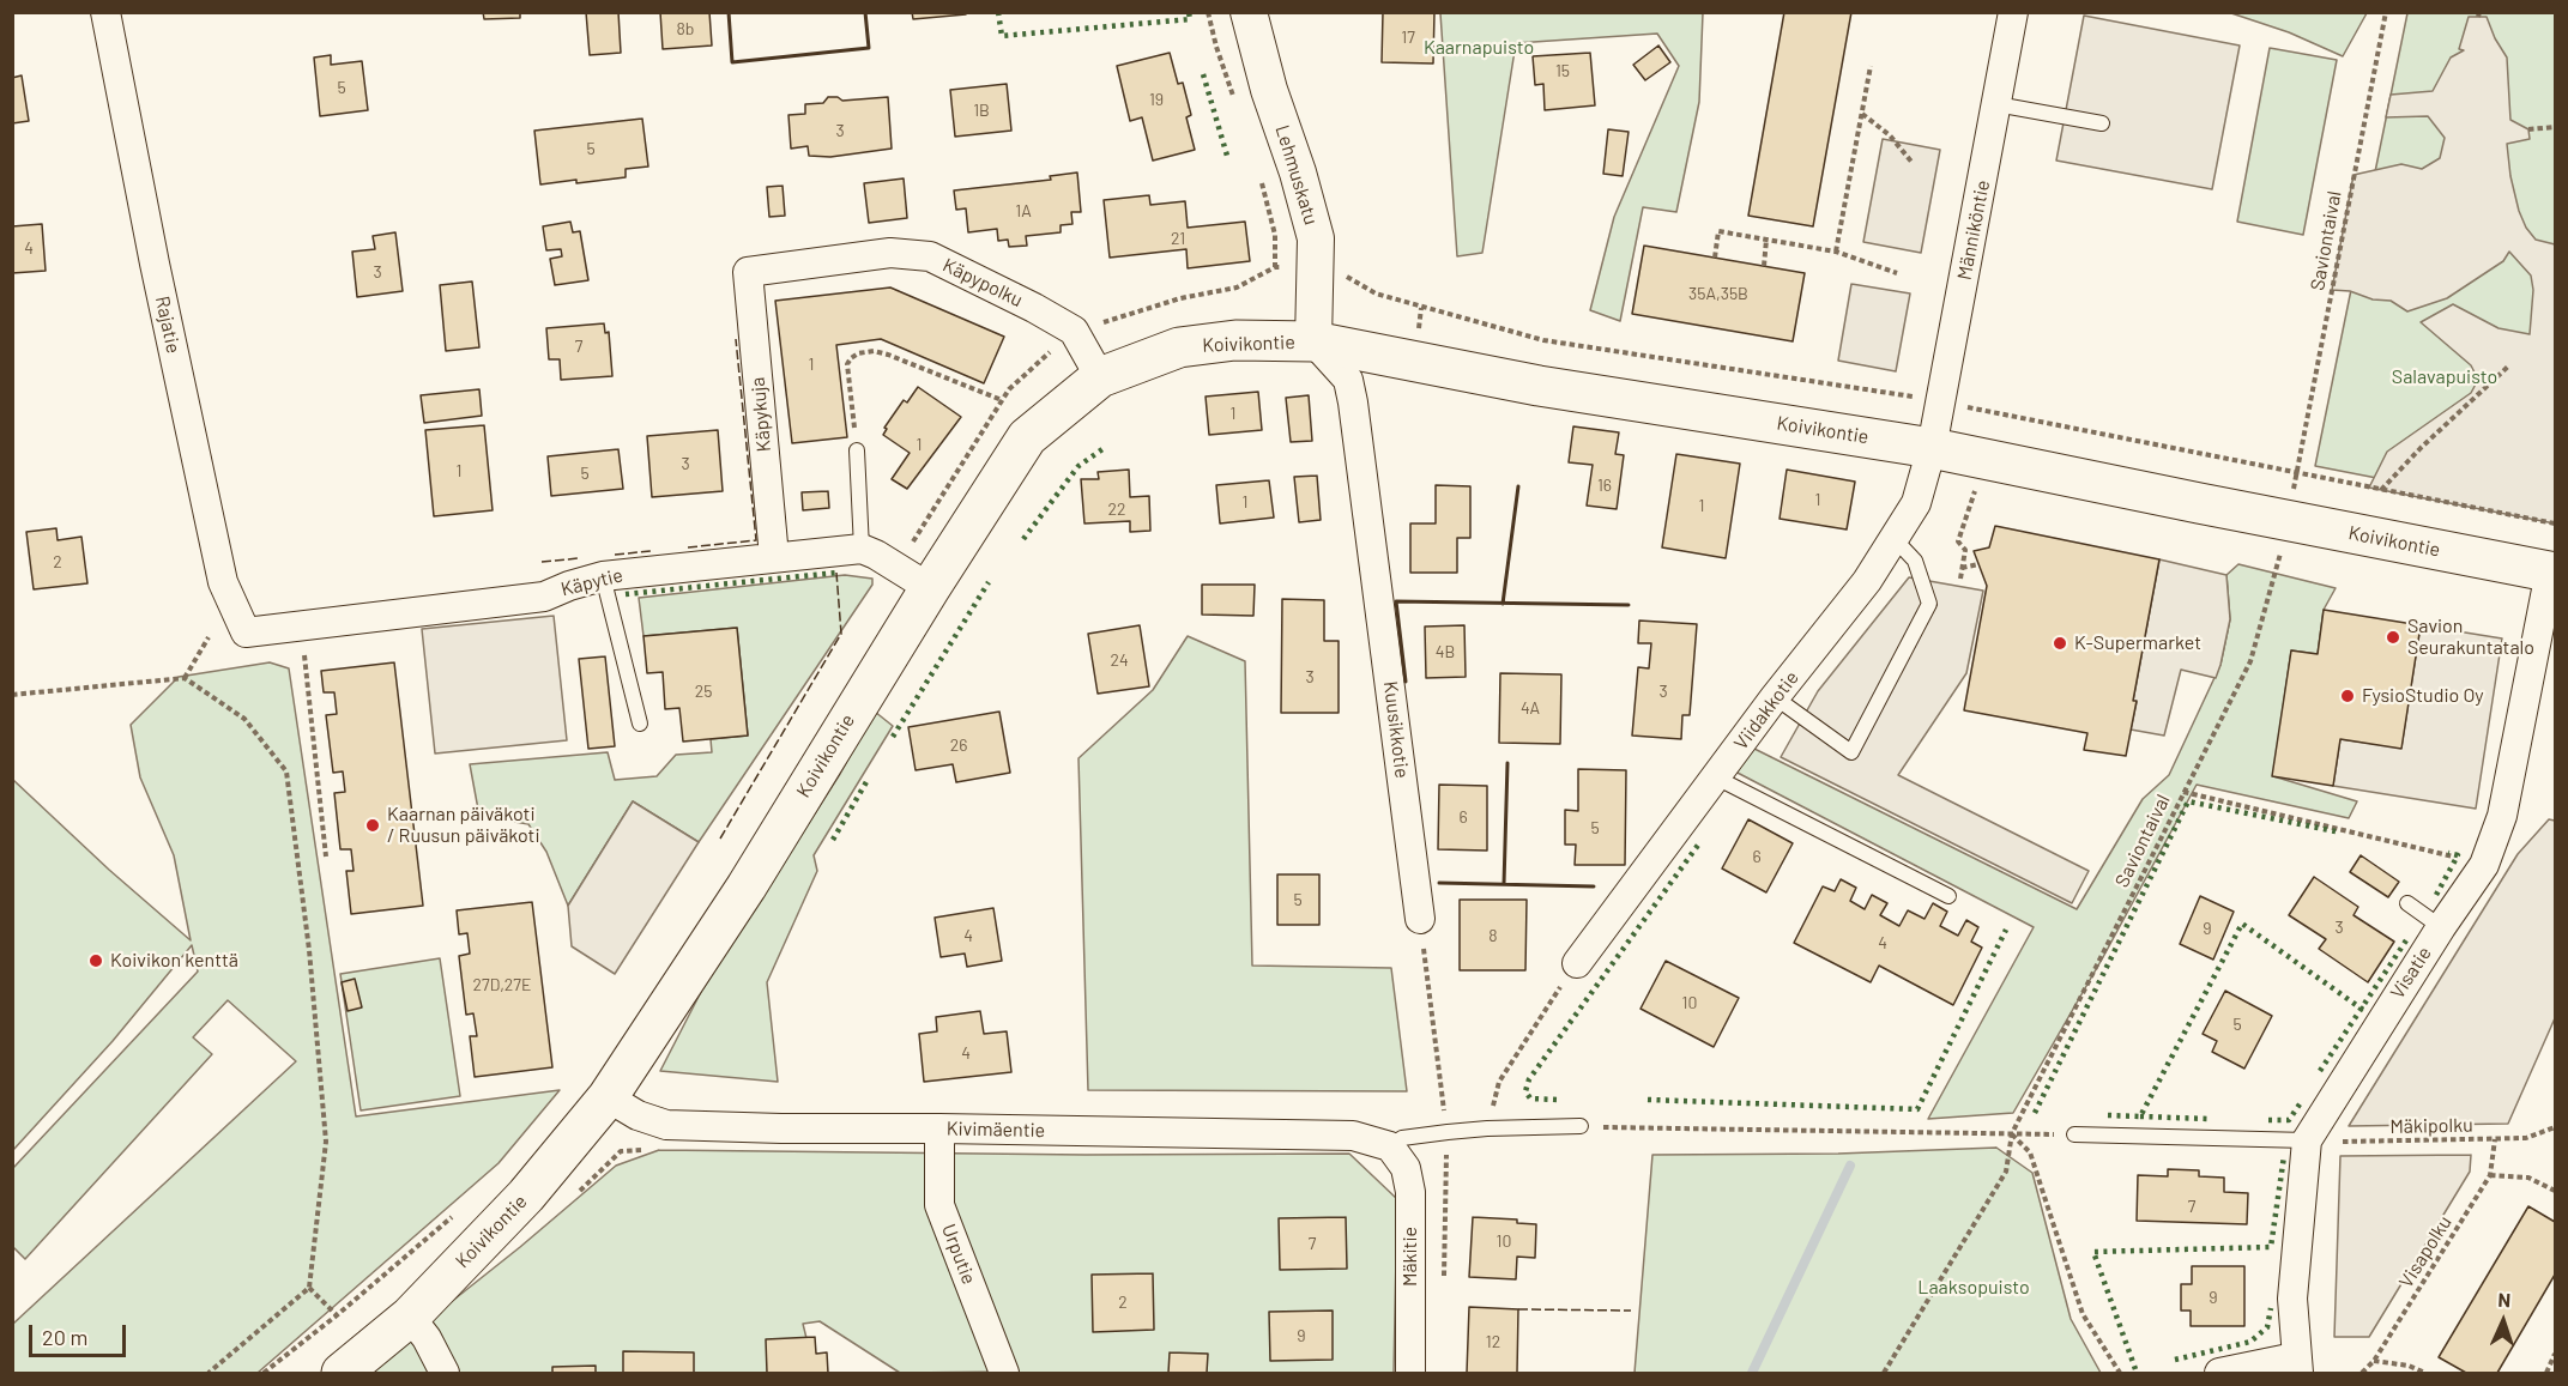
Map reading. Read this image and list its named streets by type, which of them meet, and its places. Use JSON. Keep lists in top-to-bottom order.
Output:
{
  "streets": {
    "main road": ["Koivikontie"],
    "street": [
      "Lehmuskatu",
      "Männiköntie",
      "Käpypolku",
      "Rajatie",
      "Käpykuja",
      "Käpytie",
      "Viidakkotie",
      "Kuusikkotie",
      "Visatie",
      "Kivimäentie",
      "Urputie",
      "Mäkitie"
    ],
    "path": ["Saviontaival", "Mäkipolku", "Visapolku"]
  },
  "crossings": [
    ["Lehmuskatu", "Koivikontie"],
    ["Lehmuskatu", "Kuusikkotie"],
    ["Männiköntie", "Koivikontie"],
    ["Männiköntie", "Viidakkotie"],
    ["Käpypolku", "Koivikontie"],
    ["Käpypolku", "Käpykuja"],
    ["Rajatie", "Käpytie"],
    ["Koivikontie", "Viidakkotie"],
    ["Koivikontie", "Kuusikkotie"],
    ["Koivikontie", "Visatie"],
    ["Koivikontie", "Kivimäentie"],
    ["Käpykuja", "Käpytie"],
    ["Visatie", "Mäkipolku"],
    ["Mäkipolku", "Visapolku"],
    ["Kivimäentie", "Urputie"],
    ["Kivimäentie", "Mäkitie"]
  ],
  "parks": ["Kaarnapuisto", "Salavapuisto", "Laaksopuisto"],
  "places": [
    "Savion Seurakuntatalo",
    "K-Supermarket",
    "FysioStudio Oy",
    "Kaarnan päiväkoti / Ruusun päiväkoti",
    "Koivikon kenttä"
  ],
  "house_numbers": [
    "8b",
    "17",
    "15",
    "5",
    "19",
    "1B",
    "3",
    "5",
    "1A",
    "21",
    "4",
    "3",
    "35A,35B",
    "7",
    "1",
    "1",
    "1",
    "3",
    "1",
    "5",
    "16",
    "1",
    "1",
    "1",
    "22",
    "2",
    "4B",
    "24",
    "3",
    "25",
    "3",
    "4A",
    "26",
    "6",
    "5",
    "6",
    "5",
    "3",
    "9",
    "4",
    "8",
    "4",
    "27D,27E",
    "10",
    "5",
    "4",
    "7",
    "10",
    "7",
    "9",
    "2",
    "9",
    "12"
  ],
  "scale_bar": "20 m",
  "north": "top"
}
